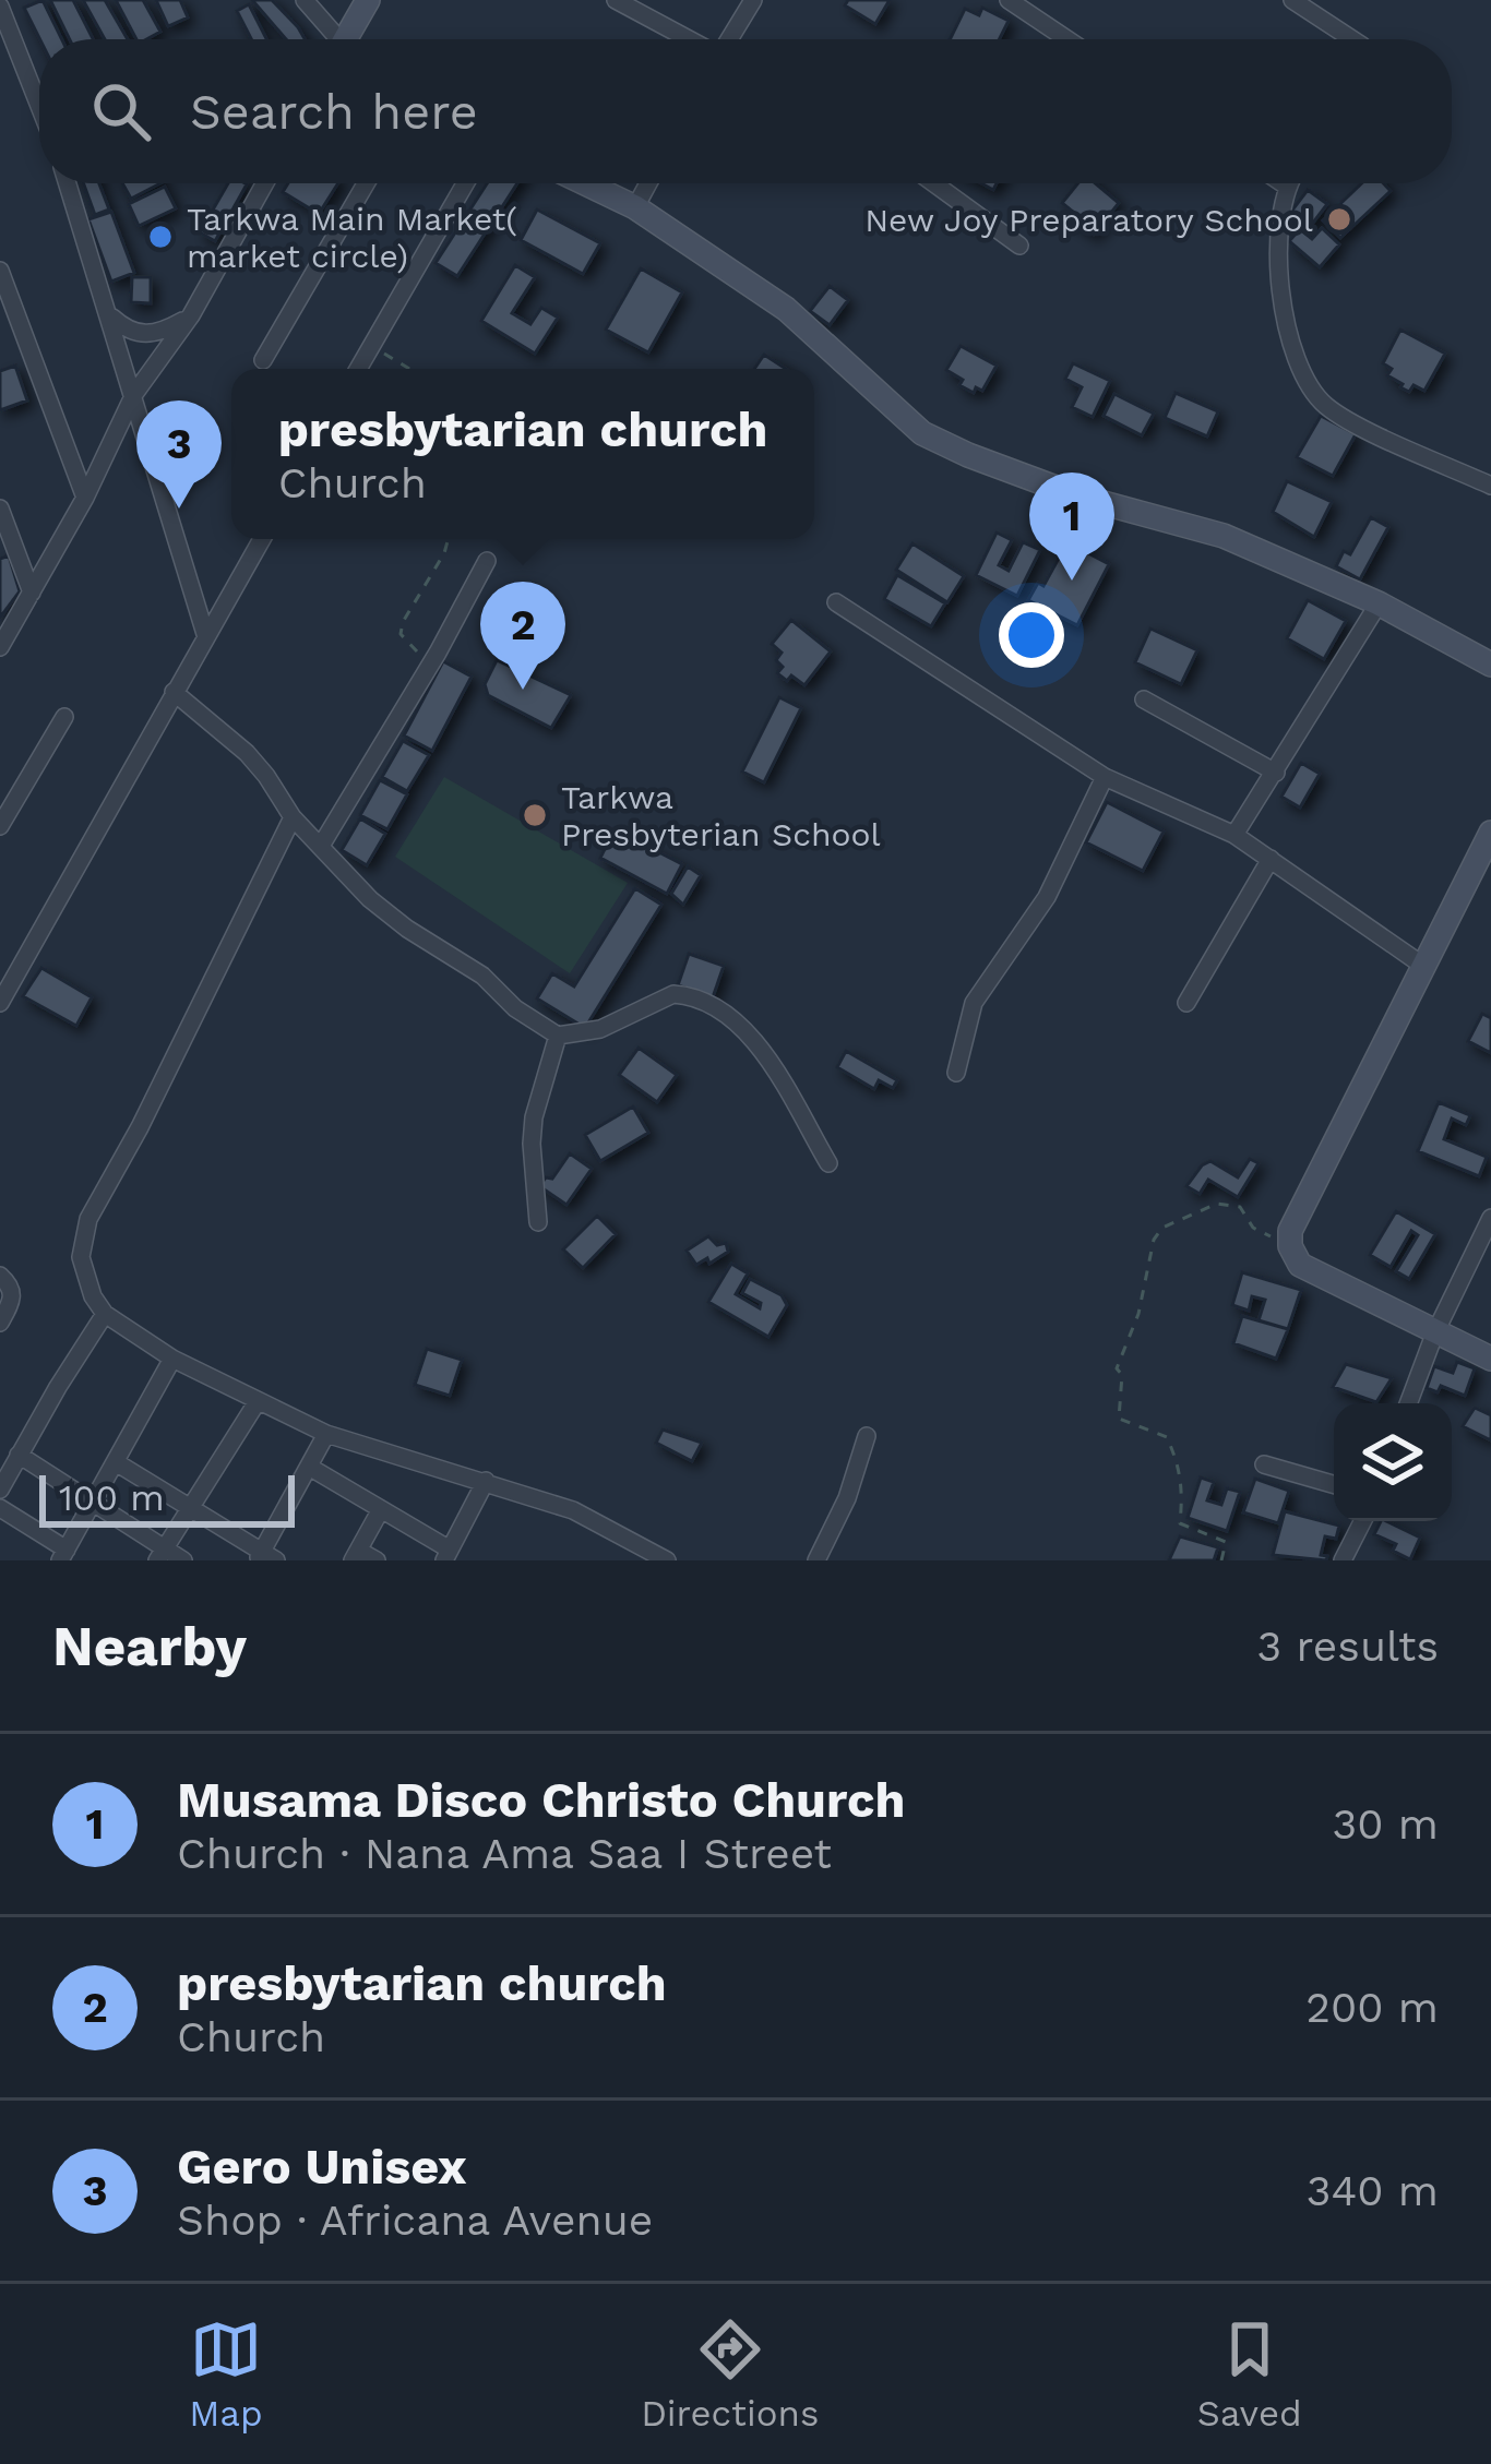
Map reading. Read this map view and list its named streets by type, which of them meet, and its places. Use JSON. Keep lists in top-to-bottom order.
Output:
{
  "places": ["New Joy Preparatory School", "Tarkwa Main Market( market circle)", "Tarkwa Presbyterian School"],
  "scale_bar": "100 m",
  "page": {
    "search": "Search here",
    "popup": ["presbytarian church", "Church"],
    "pins": ["3", "1", "2"],
    "scale": "100 m",
    "heading": ["Nearby", "3 results"],
    "list": [
      {
        "mark": "1",
        "name": "Musama Disco Christo Church",
        "note": "Church · Nana Ama Saa I Street",
        "value": "30 m"
      },
      {
        "mark": "2",
        "name": "presbytarian church",
        "note": "Church",
        "value": "200 m"
      },
      {
        "mark": "3",
        "name": "Gero Unisex",
        "note": "Shop · Africana Avenue",
        "value": "340 m"
      }
    ],
    "nav": ["Map", "Directions", "Saved"]
  }
}
